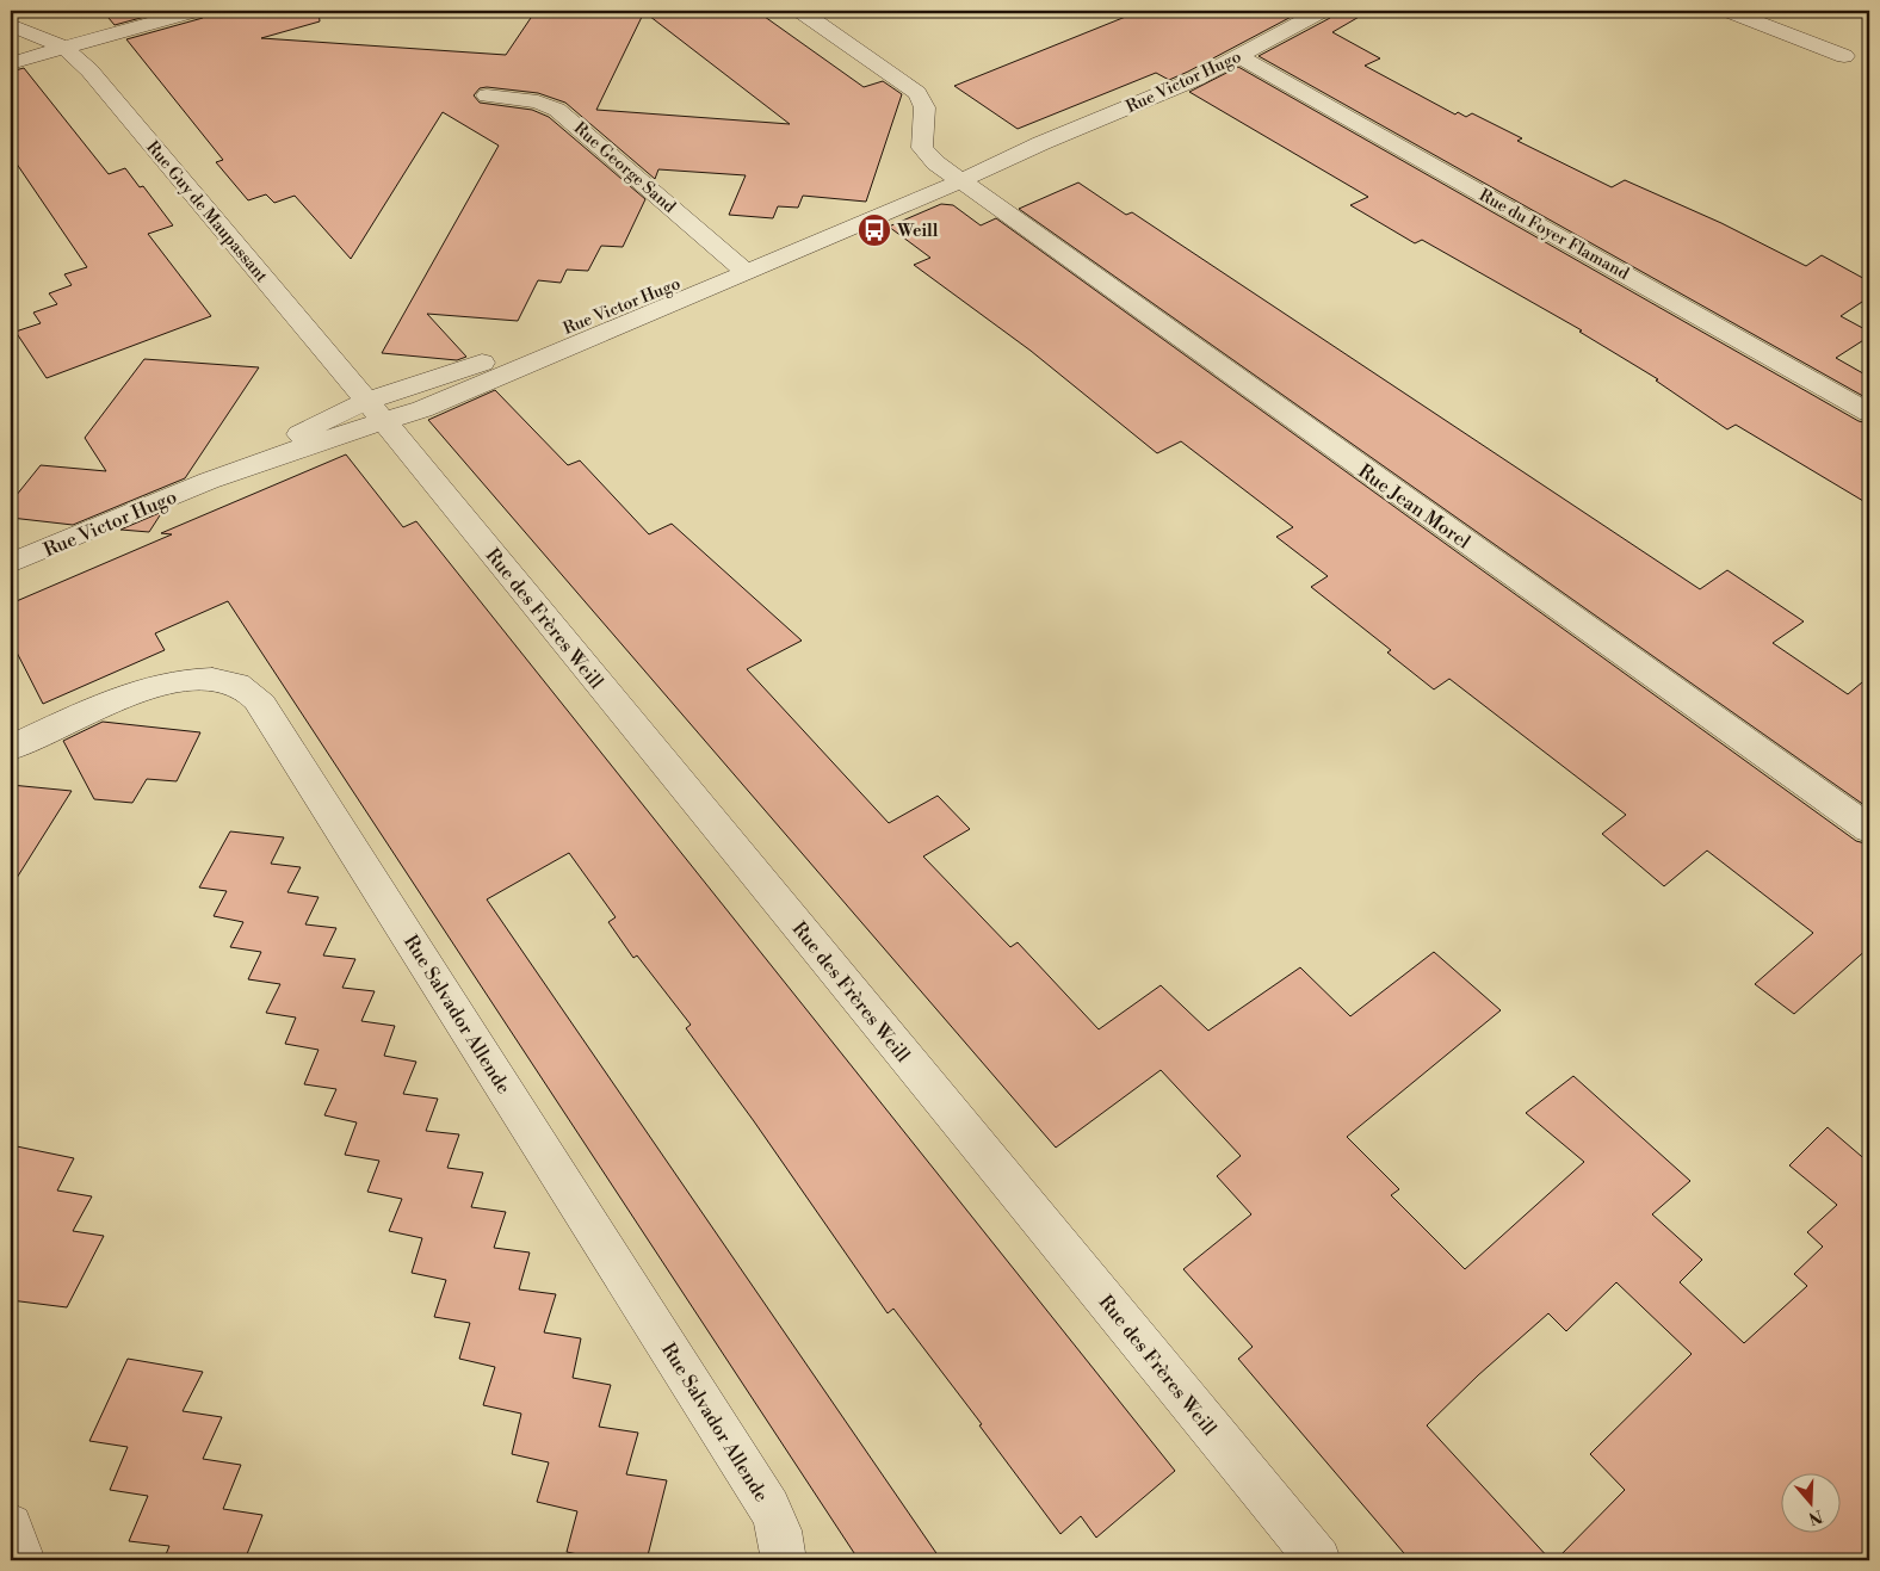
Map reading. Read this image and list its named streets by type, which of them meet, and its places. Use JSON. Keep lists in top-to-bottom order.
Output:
{
  "streets": {
    "street": [
      "Rue Victor Hugo",
      "Rue George Sand",
      "Rue Guy de Maupassant",
      "Rue du Foyer Flamand",
      "Rue Jean Morel",
      "Rue des Frères Weill",
      "Rue Salvador Allende"
    ]
  },
  "crossings": [
    ["Rue Victor Hugo", "Rue George Sand"],
    ["Rue Victor Hugo", "Rue Guy de Maupassant"],
    ["Rue Victor Hugo", "Rue du Foyer Flamand"],
    ["Rue Victor Hugo", "Rue Jean Morel"],
    ["Rue Victor Hugo", "Rue des Frères Weill"],
    ["Rue Guy de Maupassant", "Rue des Frères Weill"]
  ],
  "places": {
    "bus stop": ["Weill"]
  },
  "north": "bottom"
}
